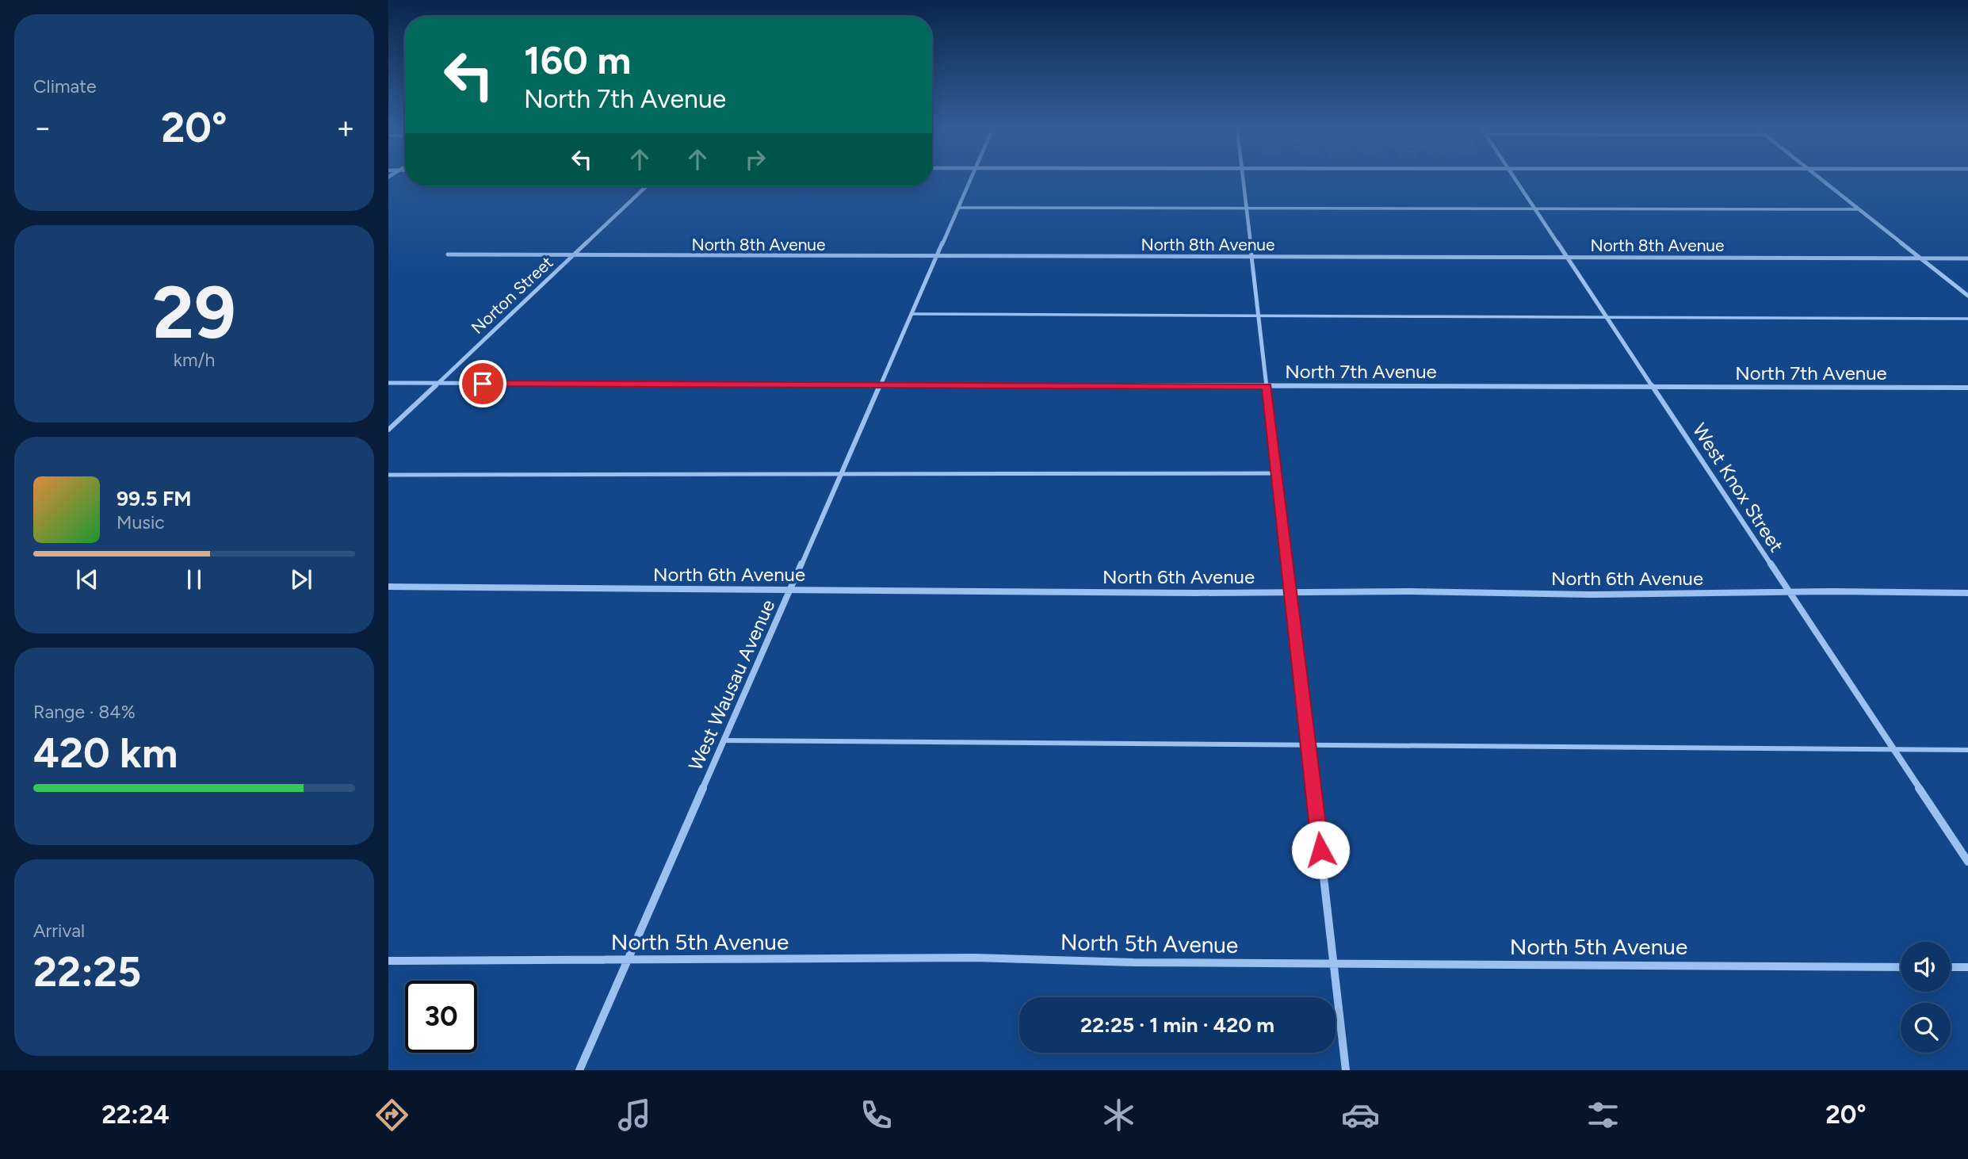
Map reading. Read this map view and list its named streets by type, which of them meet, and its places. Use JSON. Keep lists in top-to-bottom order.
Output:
{
  "streets": {
    "street": [
      "North 8th Avenue",
      "Norton Street",
      "North 7th Avenue",
      "West Knox Street",
      "North 6th Avenue",
      "West Wausau Avenue",
      "North 5th Avenue"
    ]
  },
  "crossings": [
    ["North 8th Avenue", "Norton Street"],
    ["North 8th Avenue", "West Knox Street"],
    ["North 8th Avenue", "West Wausau Avenue"],
    ["Norton Street", "North 7th Avenue"],
    ["North 7th Avenue", "West Knox Street"],
    ["North 7th Avenue", "West Wausau Avenue"],
    ["West Knox Street", "North 6th Avenue"],
    ["North 6th Avenue", "West Wausau Avenue"],
    ["West Wausau Avenue", "North 5th Avenue"]
  ],
  "page": {
    "tile": [
      "Climate",
      ["29", "km/h"],
      ["Range · 84%", "420 km"],
      ["Arrival", "22:25"]
    ],
    "turn": ["160 m", "North 7th Avenue"],
    "heat": ["−", "20°", "+"],
    "song": ["99.5 FM", "Music"],
    "limit": "30",
    "trip": "22:25 · 1 min · 420 m",
    "tabs": ["22:24", "20°"]
  }
}
